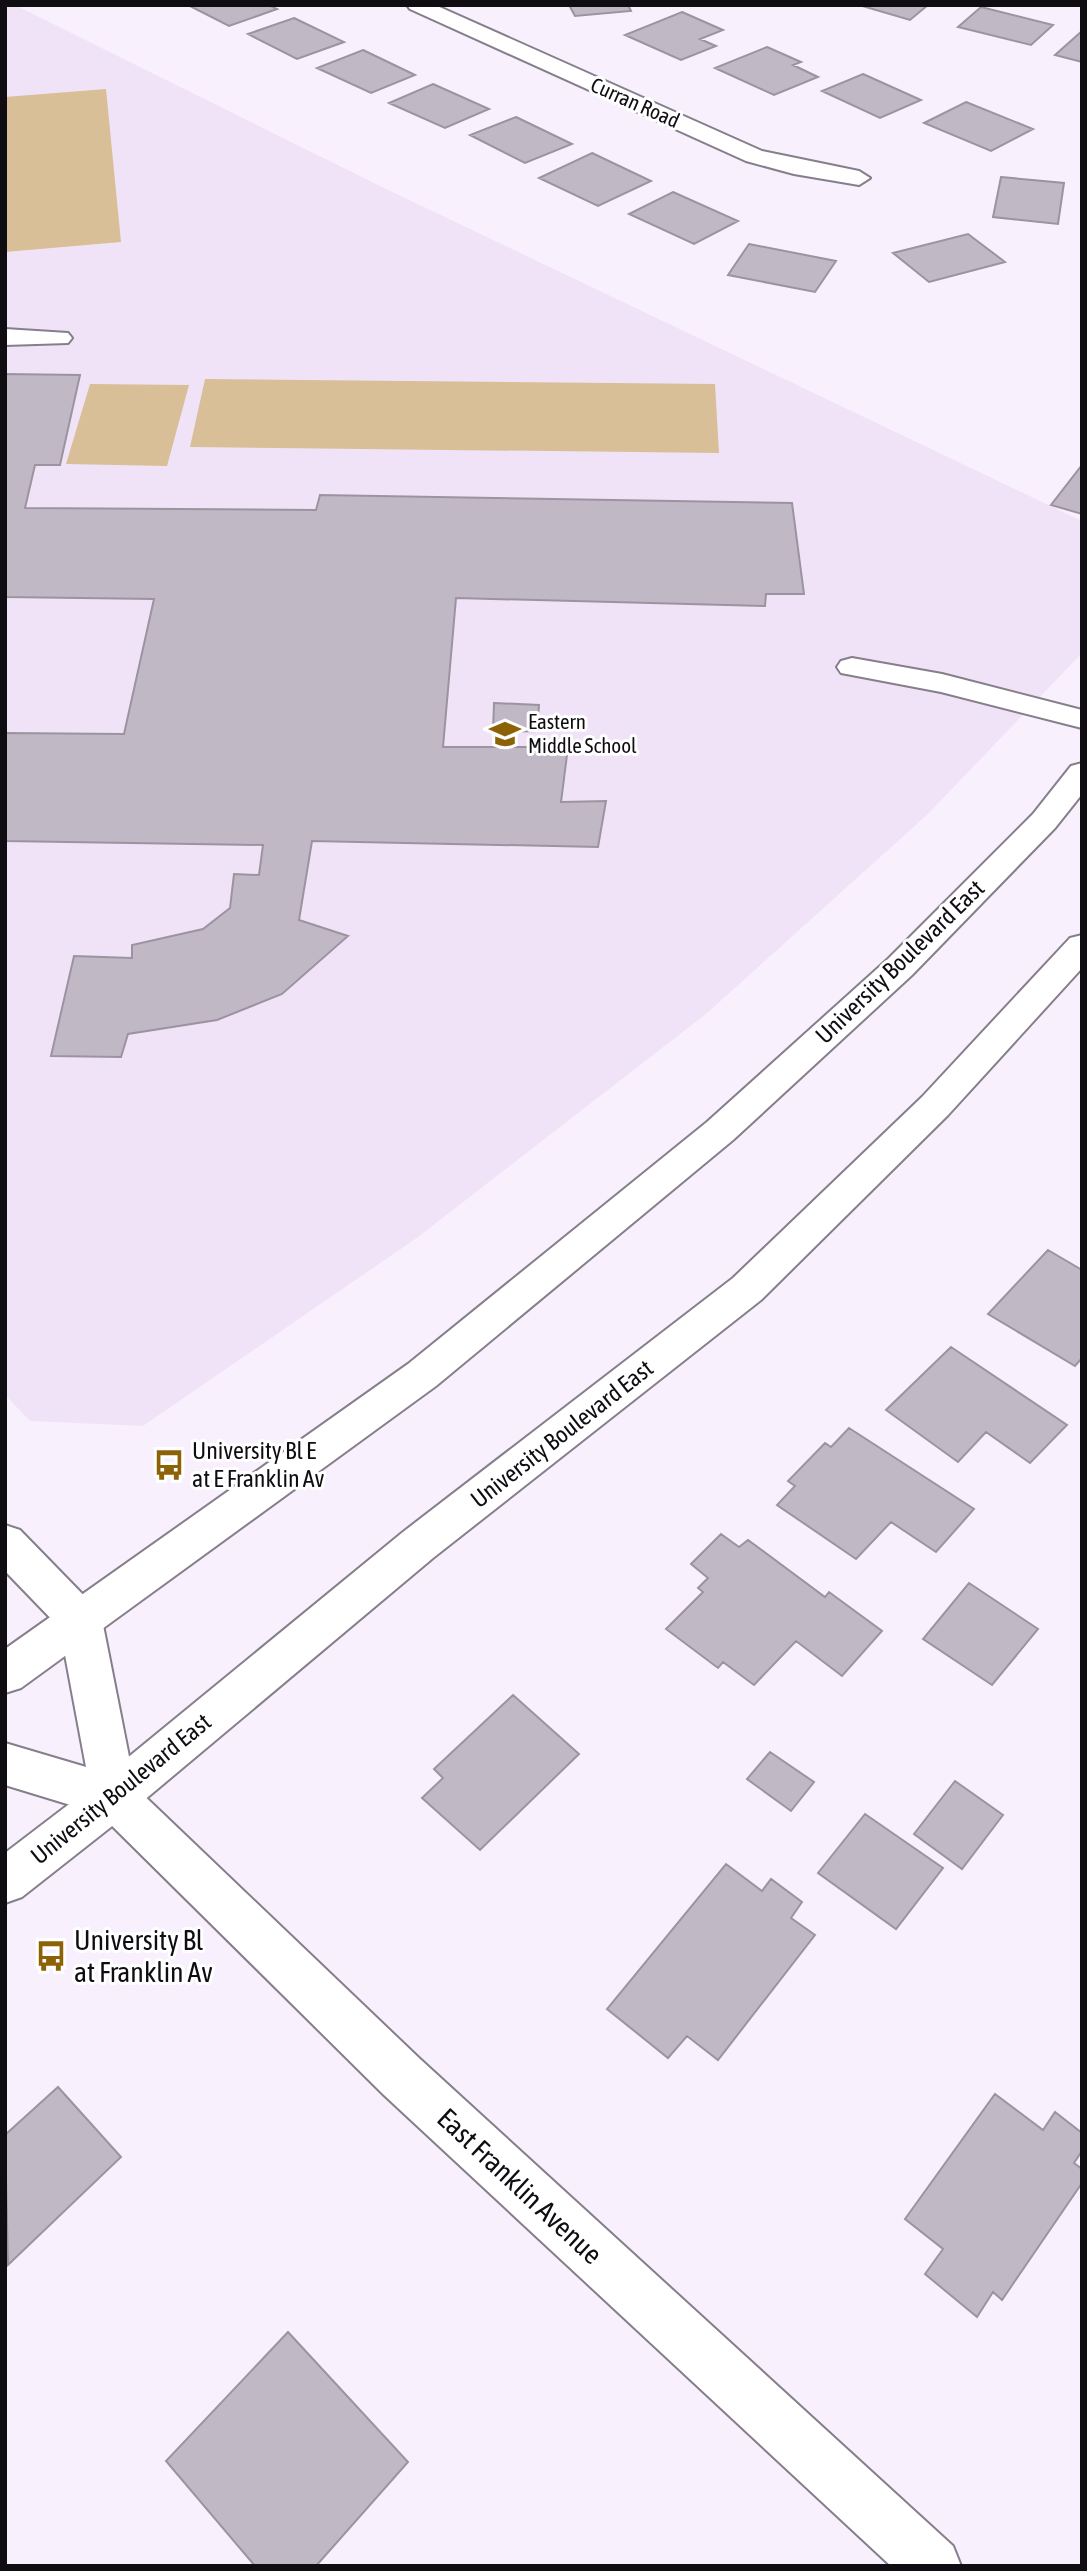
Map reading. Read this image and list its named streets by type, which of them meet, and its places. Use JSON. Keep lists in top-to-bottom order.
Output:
{
  "streets": {
    "main road": ["Curran Road", "University Boulevard East", "East Franklin Avenue"]
  },
  "crossings": [
    ["University Boulevard East", "East Franklin Avenue"]
  ],
  "places": {
    "school or university": ["Eastern Middle School"],
    "bus stop": ["University Bl E at E Franklin Av", "University Bl at Franklin Av"]
  }
}
